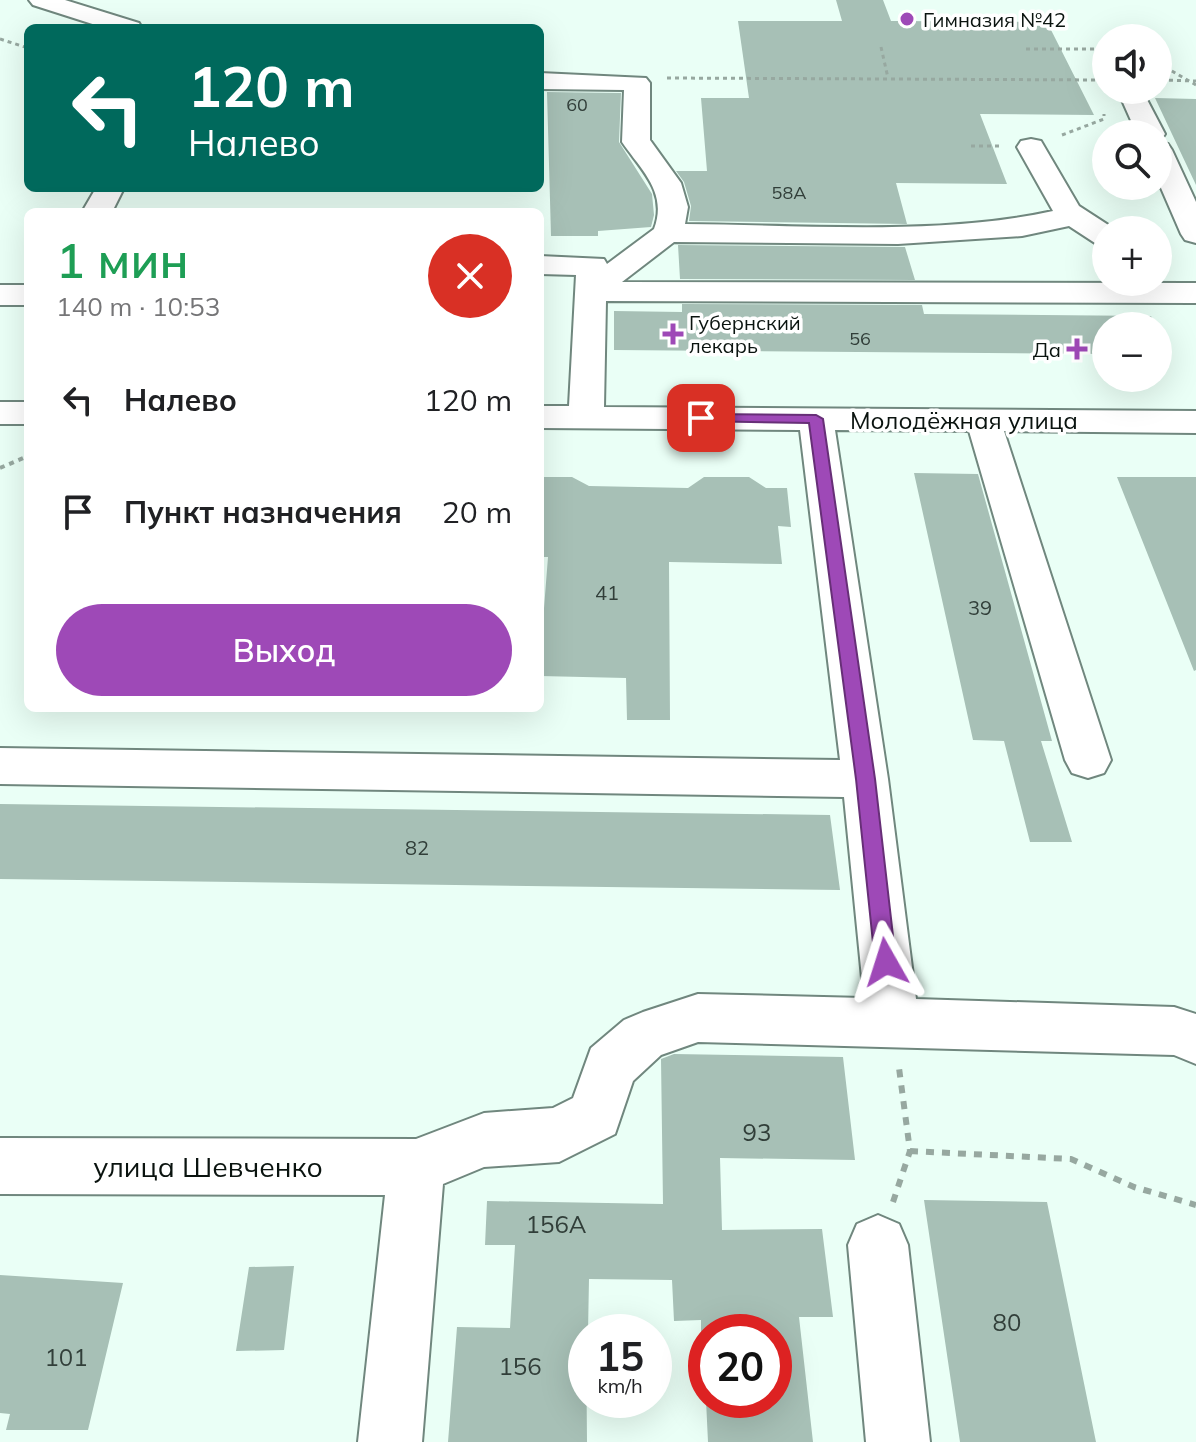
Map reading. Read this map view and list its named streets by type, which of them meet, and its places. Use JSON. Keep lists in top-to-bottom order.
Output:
{
  "streets": {
    "street": ["Молодёжная улица", "улица Шевченко"]
  },
  "places": {
    "other": ["Гимназия №42"],
    "health": ["Губернский лекарь", "Да"]
  },
  "house_numbers": [
    "60",
    "58А",
    "56",
    "41",
    "39",
    "82",
    "93",
    "156А",
    "80",
    "101",
    "156"
  ],
  "page": {
    "map_buttons": ["+", "−"],
    "turn": ["120 m", "Налево"],
    "heading": ["1 мин", "140 m · 10:53"],
    "list": [
      {
        "name": "Налево",
        "value": "120 m"
      },
      {
        "name": "Пункт назначения",
        "value": "20 m"
      }
    ],
    "buttons": "Выход",
    "speed": "15 km/h",
    "limit": "20"
  }
}
